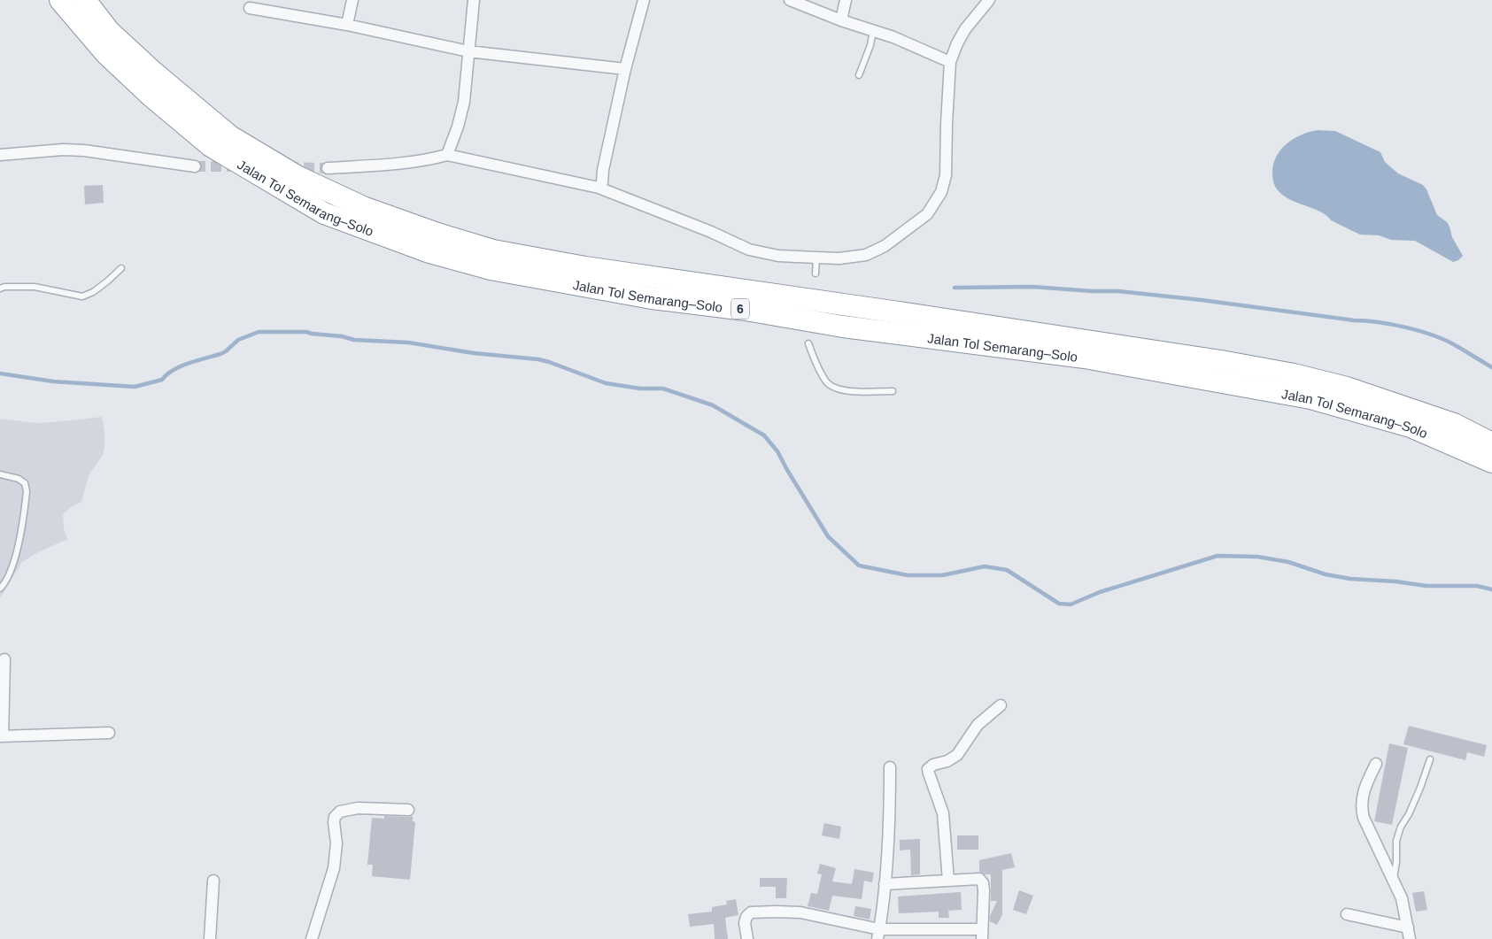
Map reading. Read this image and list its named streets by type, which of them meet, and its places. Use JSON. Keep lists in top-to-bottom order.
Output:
{
  "streets": {
    "highway": ["Jalan Tol Semarang–Solo", "6"]
  }
}
